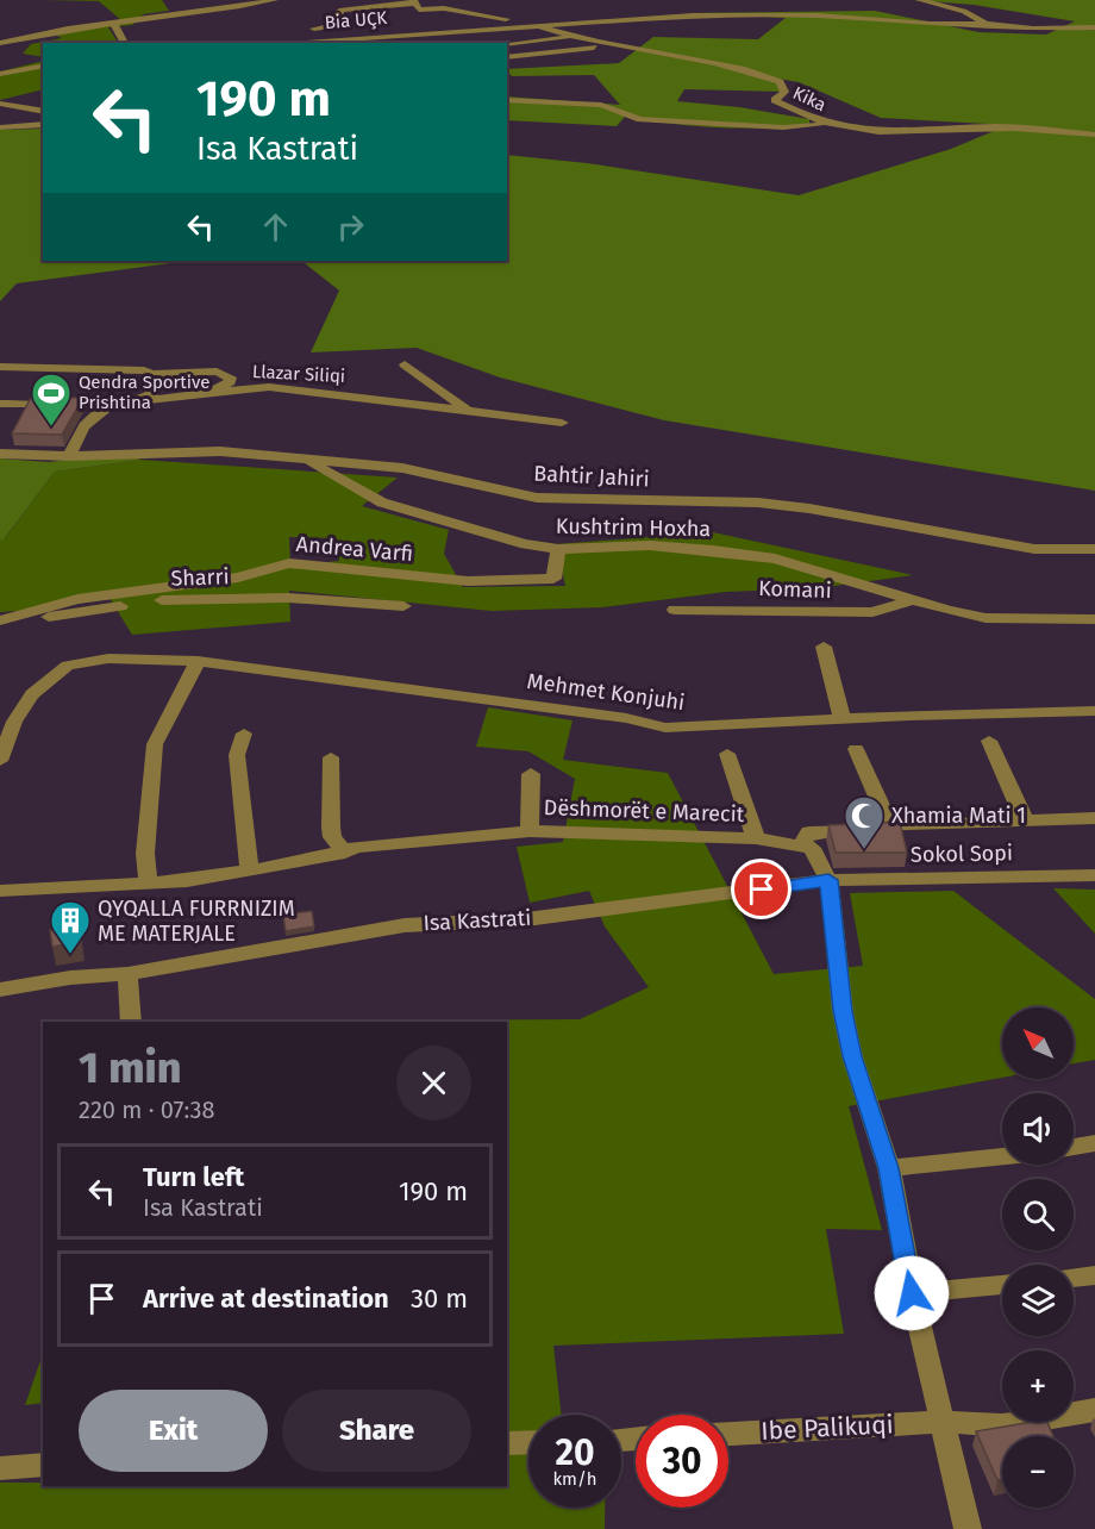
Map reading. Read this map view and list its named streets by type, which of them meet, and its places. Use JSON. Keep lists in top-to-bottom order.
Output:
{
  "streets": {
    "street": [
      "Bia UÇK",
      "Kika",
      "Llazar Siliqi",
      "Bahtir Jahiri",
      "Kushtrim Hoxha",
      "Andrea Varfi",
      "Sharri",
      "Komani",
      "Mehmet Konjuhi",
      "Dëshmorët e Marecit",
      "Sokol Sopi",
      "Isa Kastrati",
      "Ibe Palikuqi"
    ]
  },
  "crossings": [
    ["Bia UÇK", "Kika"],
    ["Bahtir Jahiri", "Kushtrim Hoxha"],
    ["Kushtrim Hoxha", "Andrea Varfi"],
    ["Kushtrim Hoxha", "Komani"],
    ["Andrea Varfi", "Sharri"],
    ["Sokol Sopi", "Isa Kastrati"]
  ],
  "places": {
    "sports": ["Qendra Sportive Prishtina"],
    "mosque": ["Xhamia Mati 1"],
    "building": ["QYQALLA FURRNIZIM ME MATERJALE"]
  },
  "north": "top left",
  "page": {
    "turn": ["190 m", "Isa Kastrati"],
    "map_buttons": ["+", "−"],
    "heading": ["1 min", "220 m · 07:38"],
    "list": [
      {
        "name": "Turn left",
        "note": "Isa Kastrati",
        "value": "190 m"
      },
      {
        "name": "Arrive at destination",
        "value": "30 m"
      }
    ],
    "buttons": ["Exit", "Share"],
    "speed": "20 km/h",
    "limit": "30"
  }
}
